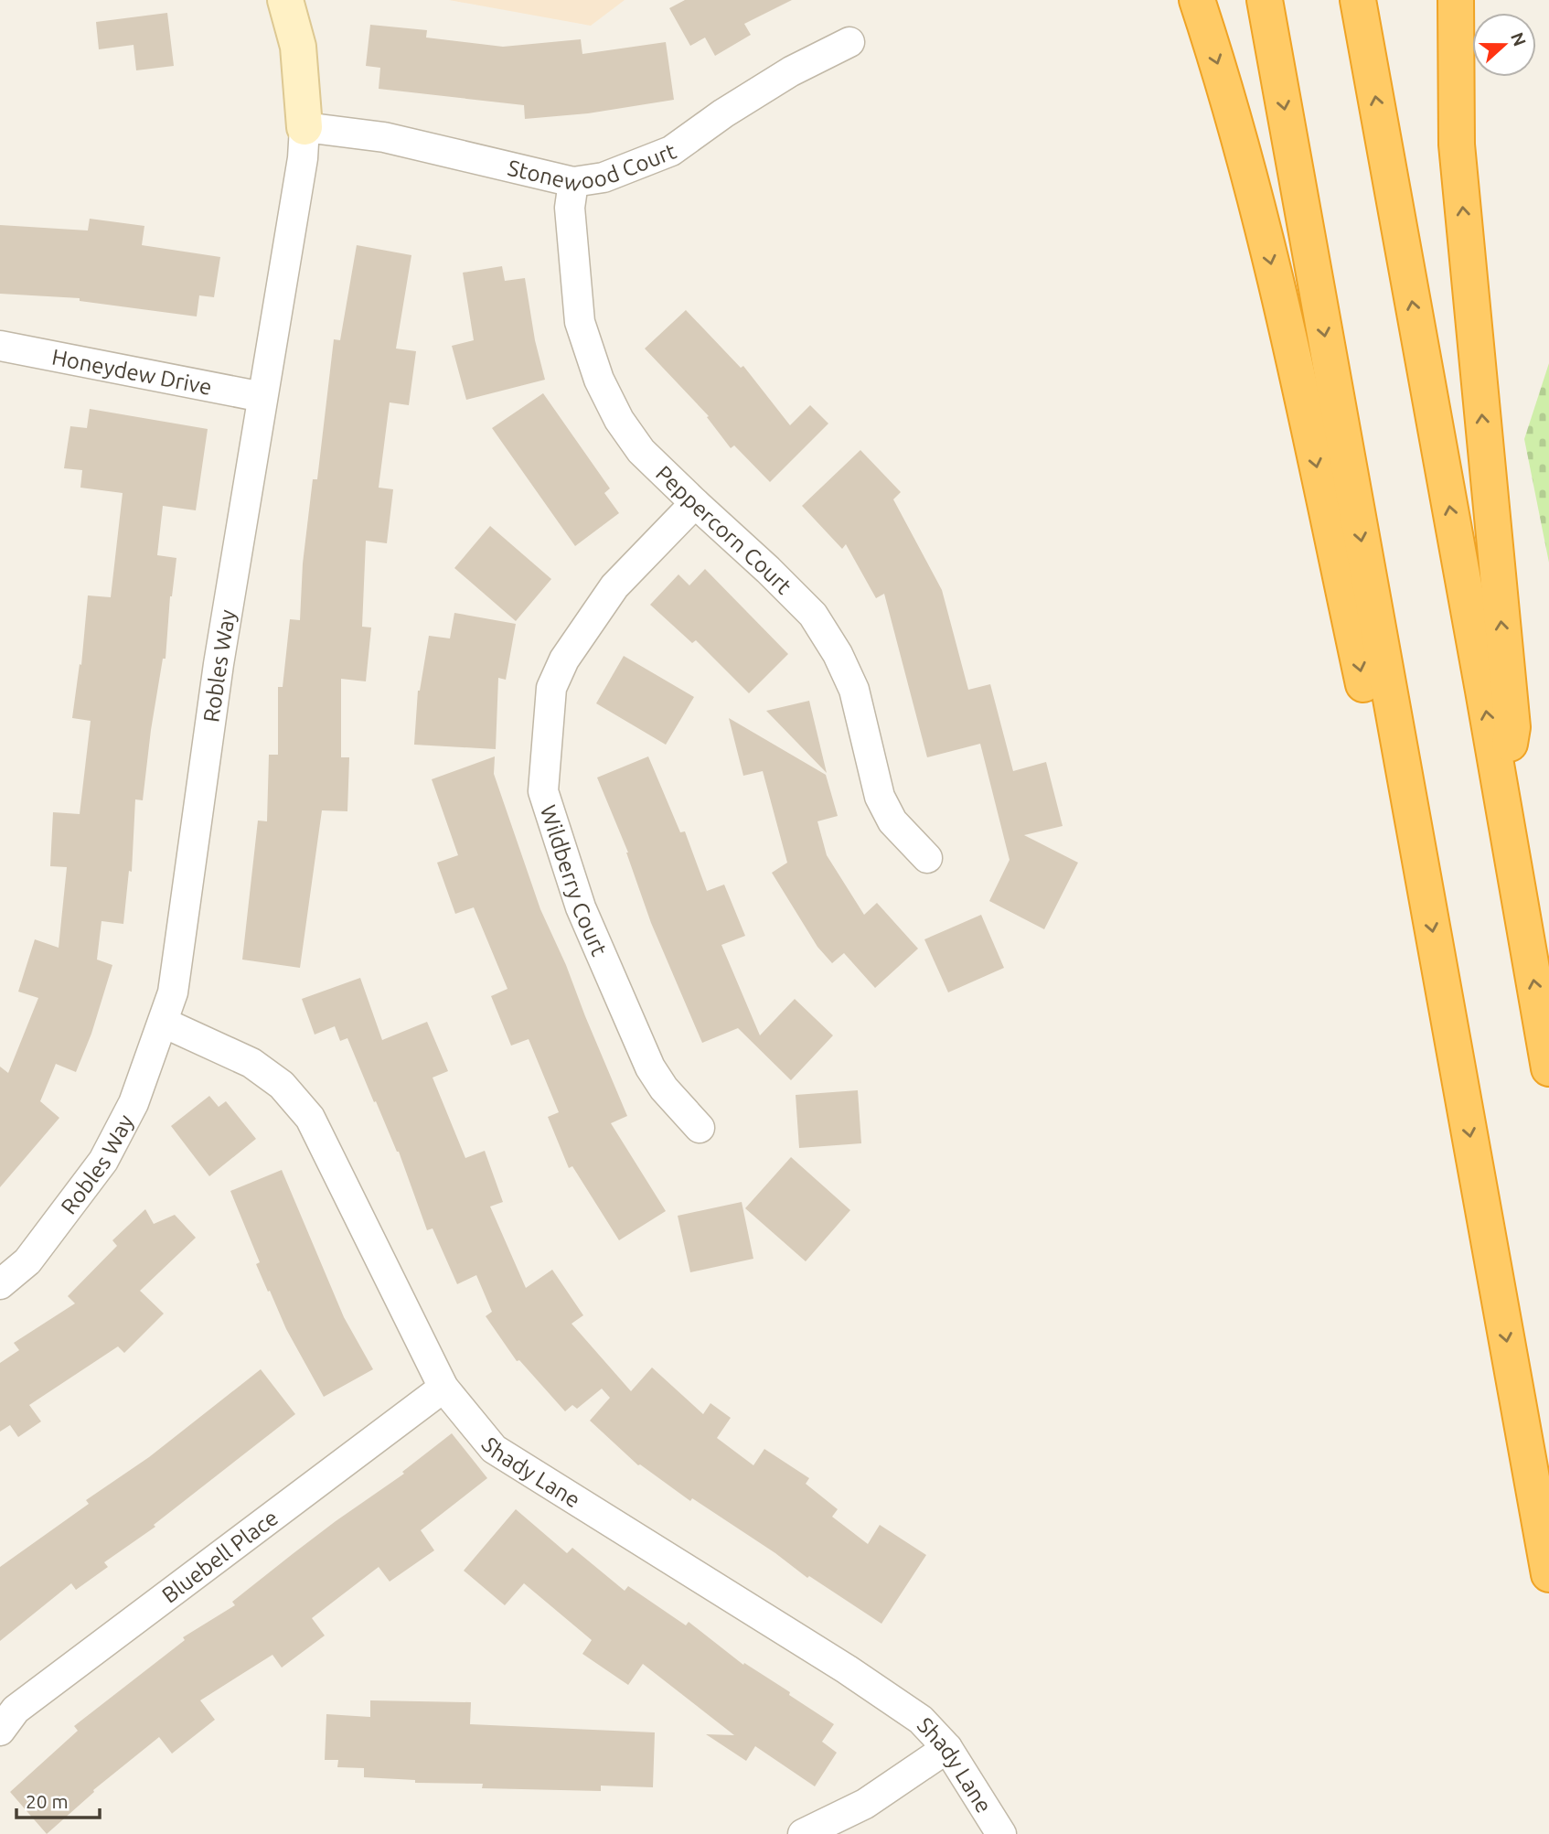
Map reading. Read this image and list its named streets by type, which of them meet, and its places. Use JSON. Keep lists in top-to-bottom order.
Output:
{
  "streets": {
    "street": [
      "Stonewood Court",
      "Honeydew Drive",
      "Peppercorn Court",
      "Robles Way",
      "Wildberry Court",
      "Shady Lane",
      "Bluebell Place"
    ]
  },
  "crossings": [
    ["Stonewood Court", "Peppercorn Court"],
    ["Stonewood Court", "Robles Way"],
    ["Honeydew Drive", "Robles Way"],
    ["Peppercorn Court", "Wildberry Court"],
    ["Robles Way", "Shady Lane"],
    ["Shady Lane", "Bluebell Place"]
  ],
  "scale_bar": "20 m",
  "north": "right"
}
